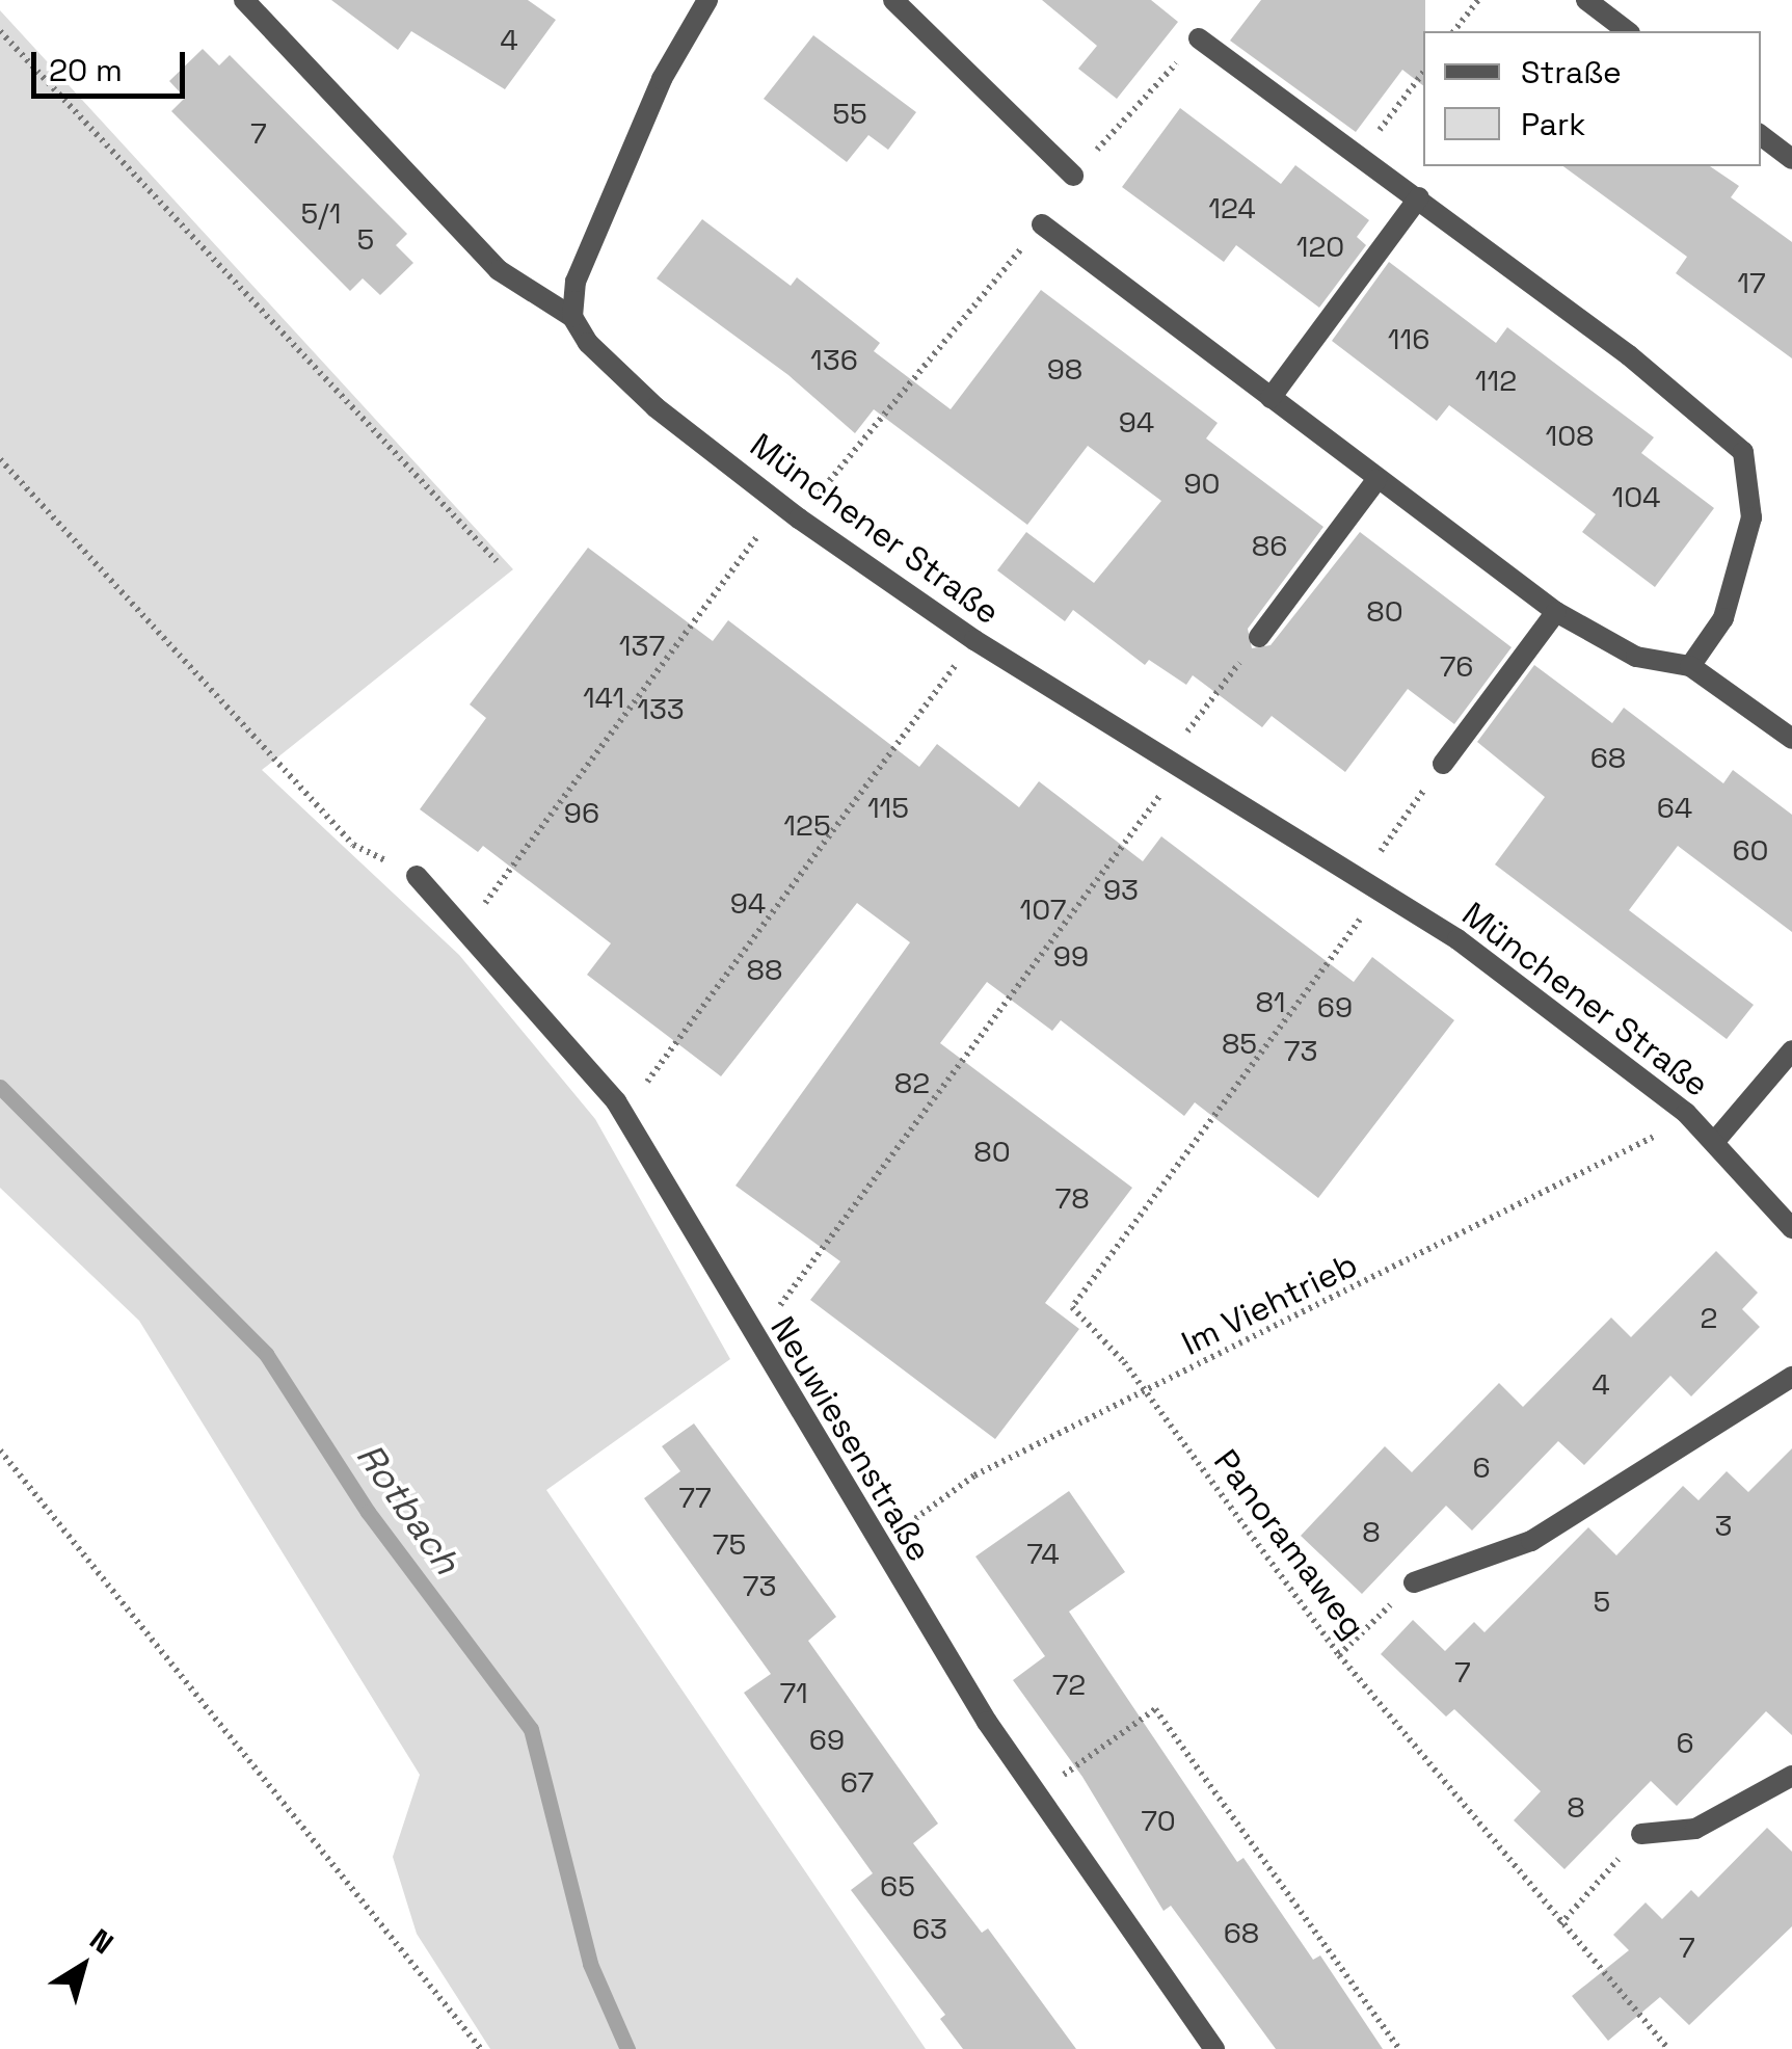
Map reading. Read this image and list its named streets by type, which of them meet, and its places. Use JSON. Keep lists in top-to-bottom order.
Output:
{
  "streets": {
    "street": ["Münchener Straße", "Neuwiesenstraße"],
    "path": ["Im Viehtrieb", "Panoramaweg"]
  },
  "crossings": [
    ["Münchener Straße", "Im Viehtrieb"],
    ["Münchener Straße", "Panoramaweg"],
    ["Im Viehtrieb", "Neuwiesenstraße"],
    ["Im Viehtrieb", "Panoramaweg"]
  ],
  "water": ["Rotbach"],
  "house_numbers": [
    "4",
    "55",
    "7",
    "124",
    "5/1",
    "5",
    "120",
    "17",
    "116",
    "136",
    "98",
    "112",
    "94",
    "108",
    "90",
    "104",
    "86",
    "80",
    "137",
    "76",
    "141",
    "133",
    "68",
    "115",
    "64",
    "96",
    "125",
    "60",
    "93",
    "94",
    "107",
    "99",
    "88",
    "81",
    "69",
    "85",
    "73",
    "82",
    "80",
    "78",
    "2",
    "4",
    "6",
    "77",
    "3",
    "8",
    "75",
    "74",
    "73",
    "5",
    "7",
    "72",
    "71",
    "69",
    "6",
    "67",
    "8",
    "70",
    "65",
    "63",
    "68",
    "7"
  ],
  "legend": ["Straße", "Park"],
  "scale_bar": "20 m",
  "north": "top right"
}
